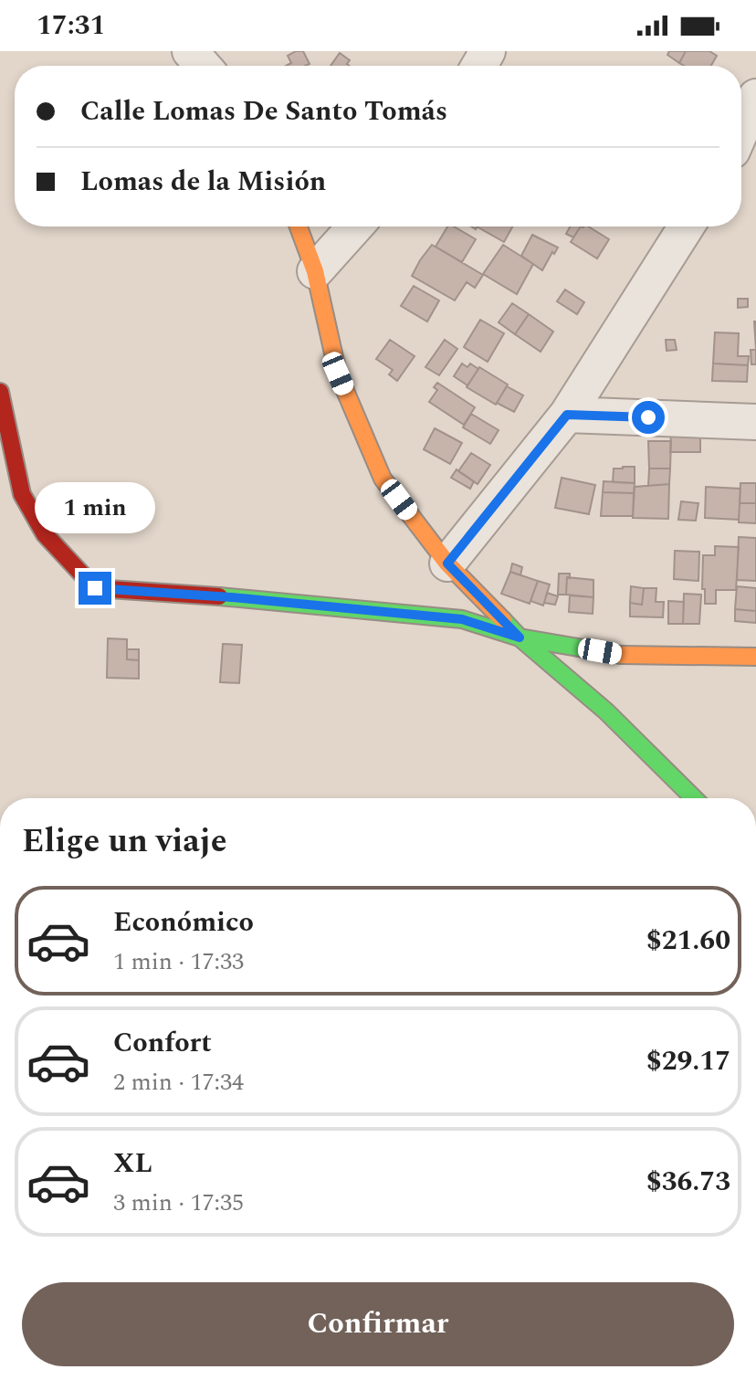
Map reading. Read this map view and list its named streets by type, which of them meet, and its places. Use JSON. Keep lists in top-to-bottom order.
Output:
{
  "page": {
    "status": "17:31",
    "banner": ["Calle Lomas De Santo Tomás", "Lomas de la Misión"],
    "bubble": "1 min",
    "heading": "Elige un viaje",
    "list": [
      {
        "name": "Económico",
        "note": "1 min · 17:33",
        "value": "$21.60"
      },
      {
        "name": "Confort",
        "note": "2 min · 17:34",
        "value": "$29.17"
      },
      {
        "name": "XL",
        "note": "3 min · 17:35",
        "value": "$36.73"
      }
    ],
    "buttons": "Confirmar"
  }
}
